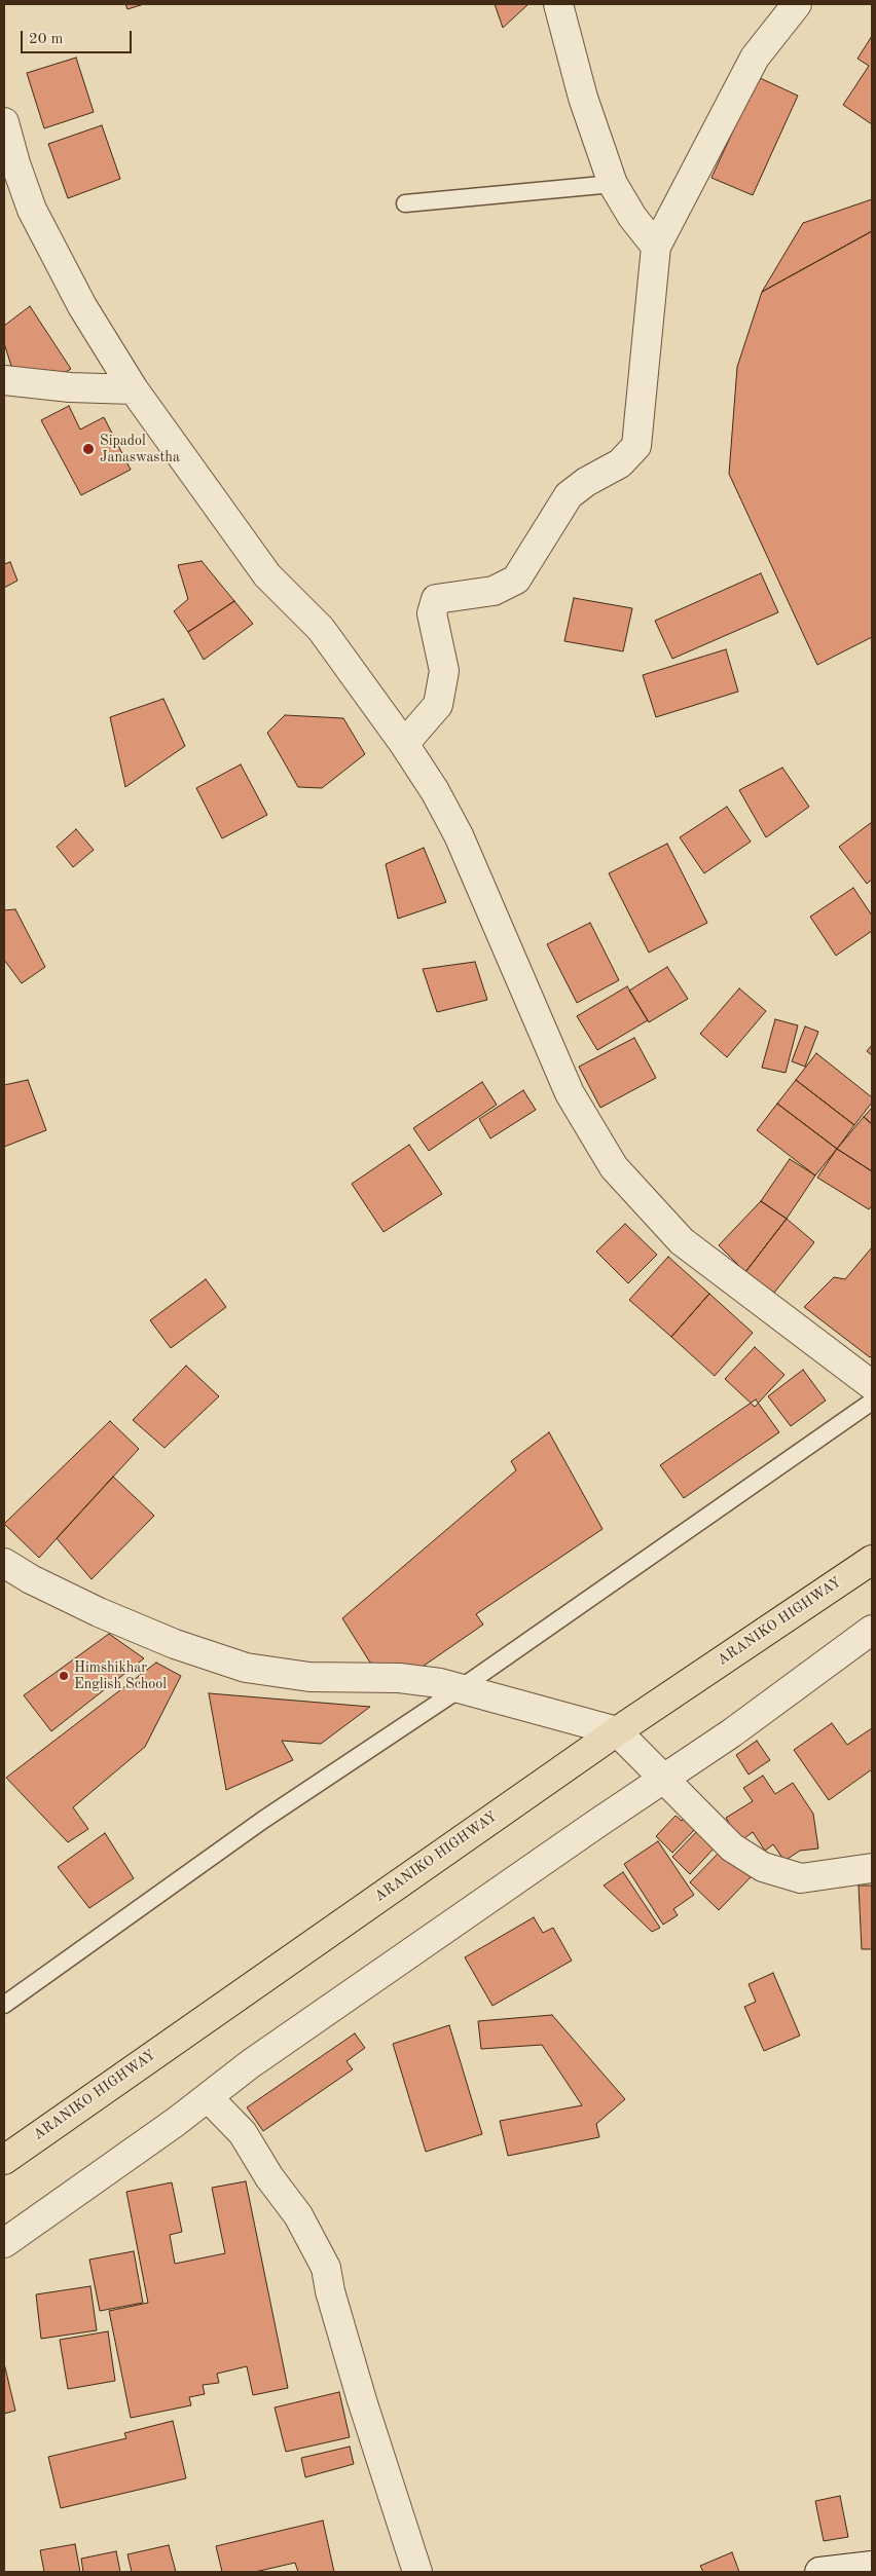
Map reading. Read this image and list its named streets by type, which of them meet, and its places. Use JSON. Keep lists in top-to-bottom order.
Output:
{
  "streets": {
    "highway": ["ARANIKO HIGHWAY"]
  },
  "places": ["Sipadol Janaswastha", "Himshikhar English School"],
  "scale_bar": "20 m"
}
